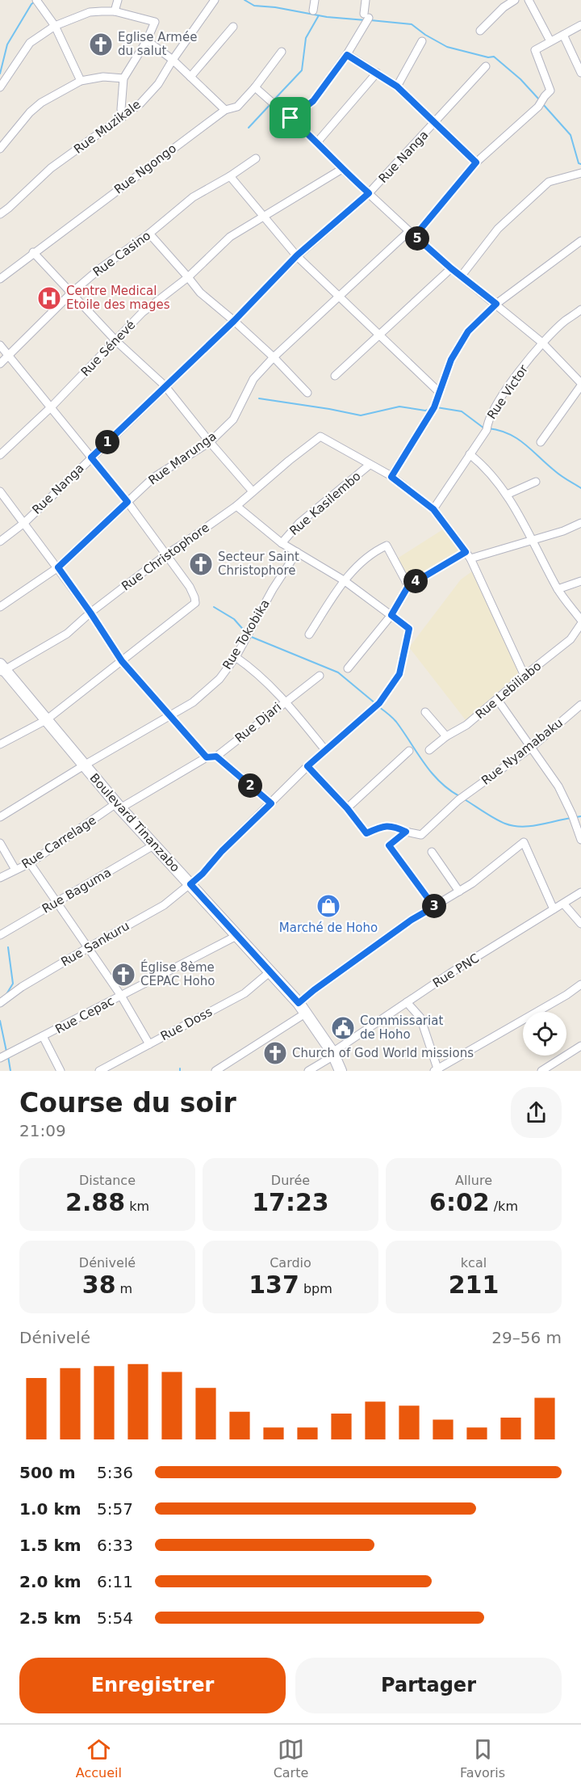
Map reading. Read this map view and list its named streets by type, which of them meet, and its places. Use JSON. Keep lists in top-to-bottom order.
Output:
{
  "streets": {
    "street": [
      "Rue Muzikale",
      "Rue Nanga",
      "Rue Ngongo",
      "Rue Casino",
      "Rue Sénevé",
      "Rue Victor",
      "Rue Marunga",
      "Rue Kasilembo",
      "Rue Christophore",
      "Rue Tokobika",
      "Rue Lebiliabo",
      "Rue Djari",
      "Rue Nyamabaku",
      "Boulevard Tinanzabo",
      "Rue Carrelage",
      "Rue Baguma",
      "Rue Sankuru",
      "Rue PNC",
      "Rue Cepac",
      "Rue Doss"
    ]
  },
  "crossings": [
    ["Rue Kasilembo", "Rue Christophore"],
    ["Rue Christophore", "Boulevard Tinanzabo"],
    ["Rue Tokobika", "Boulevard Tinanzabo"],
    ["Boulevard Tinanzabo", "Rue Carrelage"],
    ["Boulevard Tinanzabo", "Rue Baguma"],
    ["Boulevard Tinanzabo", "Rue Sankuru"],
    ["Boulevard Tinanzabo", "Rue PNC"],
    ["Boulevard Tinanzabo", "Rue Cepac"],
    ["Boulevard Tinanzabo", "Rue Doss"]
  ],
  "places": {
    "church": [
      "Eglise Armée du salut",
      "Secteur Saint Christophore",
      "Église 8ème CEPAC Hoho",
      "Church of God World missions"
    ],
    "hospital": ["Centre Medical Etoile des mages"],
    "shop": ["Marché de Hoho"],
    "public building": ["Commissariat de Hoho"]
  },
  "page": {
    "pins": [
      "5",
      "1",
      "4",
      "2",
      "3"
    ],
    "heading": ["Course du soir", "21:09"],
    "stats": [
      ["Distance", "2.88 km"],
      ["Durée", "17:23"],
      ["Allure", "6:02 /km"],
      ["Dénivelé", "38 m"],
      ["Cardio", "137 bpm"],
      ["kcal", "211"]
    ],
    "chart": ["Dénivelé", "29–56 m"],
    "list": [
      {
        "name": "500 m",
        "note": "5:36"
      },
      {
        "name": "1.0 km",
        "note": "5:57"
      },
      {
        "name": "1.5 km",
        "note": "6:33"
      },
      {
        "name": "2.0 km",
        "note": "6:11"
      },
      {
        "name": "2.5 km",
        "note": "5:54"
      }
    ],
    "buttons": ["Enregistrer", "Partager"],
    "tabs": ["Accueil", "Carte", "Favoris"]
  }
}
